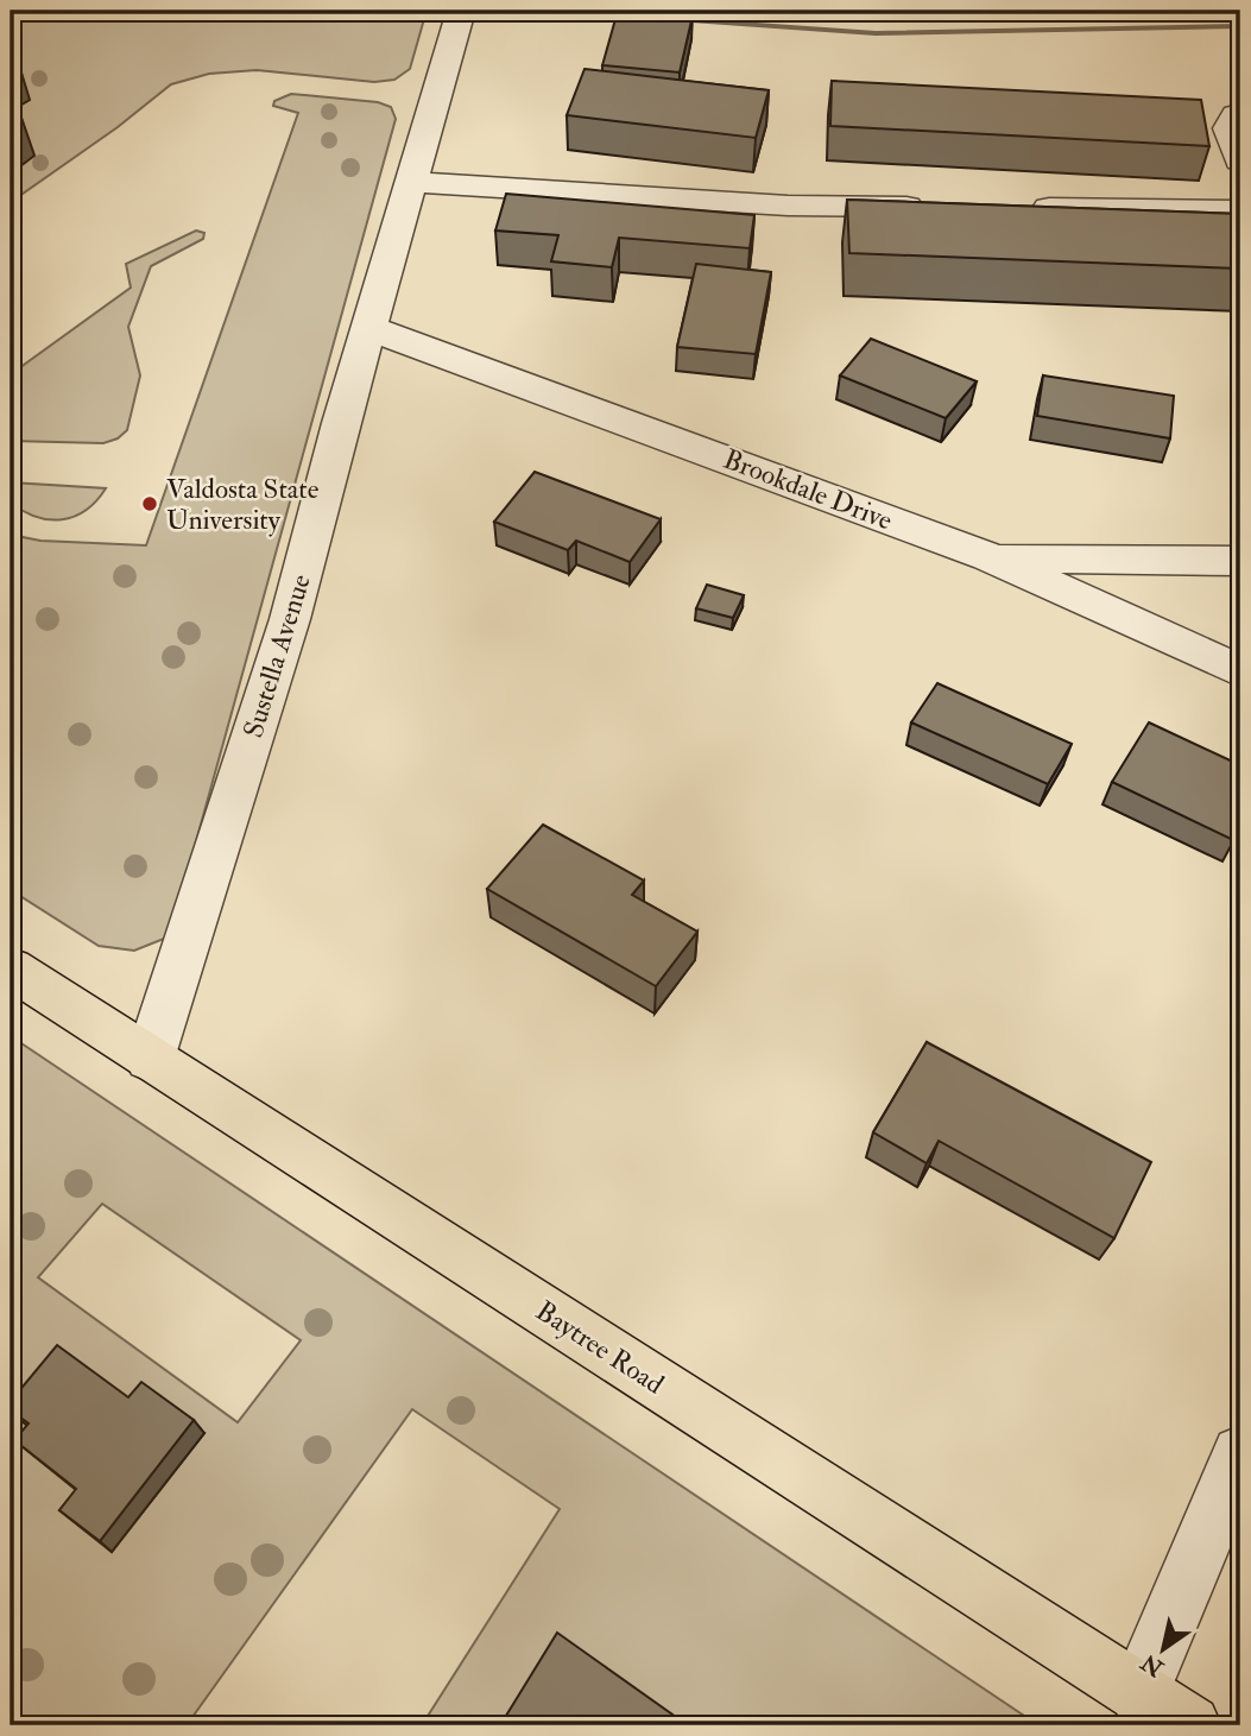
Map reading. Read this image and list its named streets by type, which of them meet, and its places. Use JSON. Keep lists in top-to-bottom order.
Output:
{
  "streets": {
    "main road": ["Baytree Road"],
    "street": ["Brookdale Drive", "Sustella Avenue"]
  },
  "crossings": [
    ["Brookdale Drive", "Sustella Avenue"],
    ["Sustella Avenue", "Baytree Road"]
  ],
  "places": ["Valdosta State University"],
  "north": "bottom left"
}
